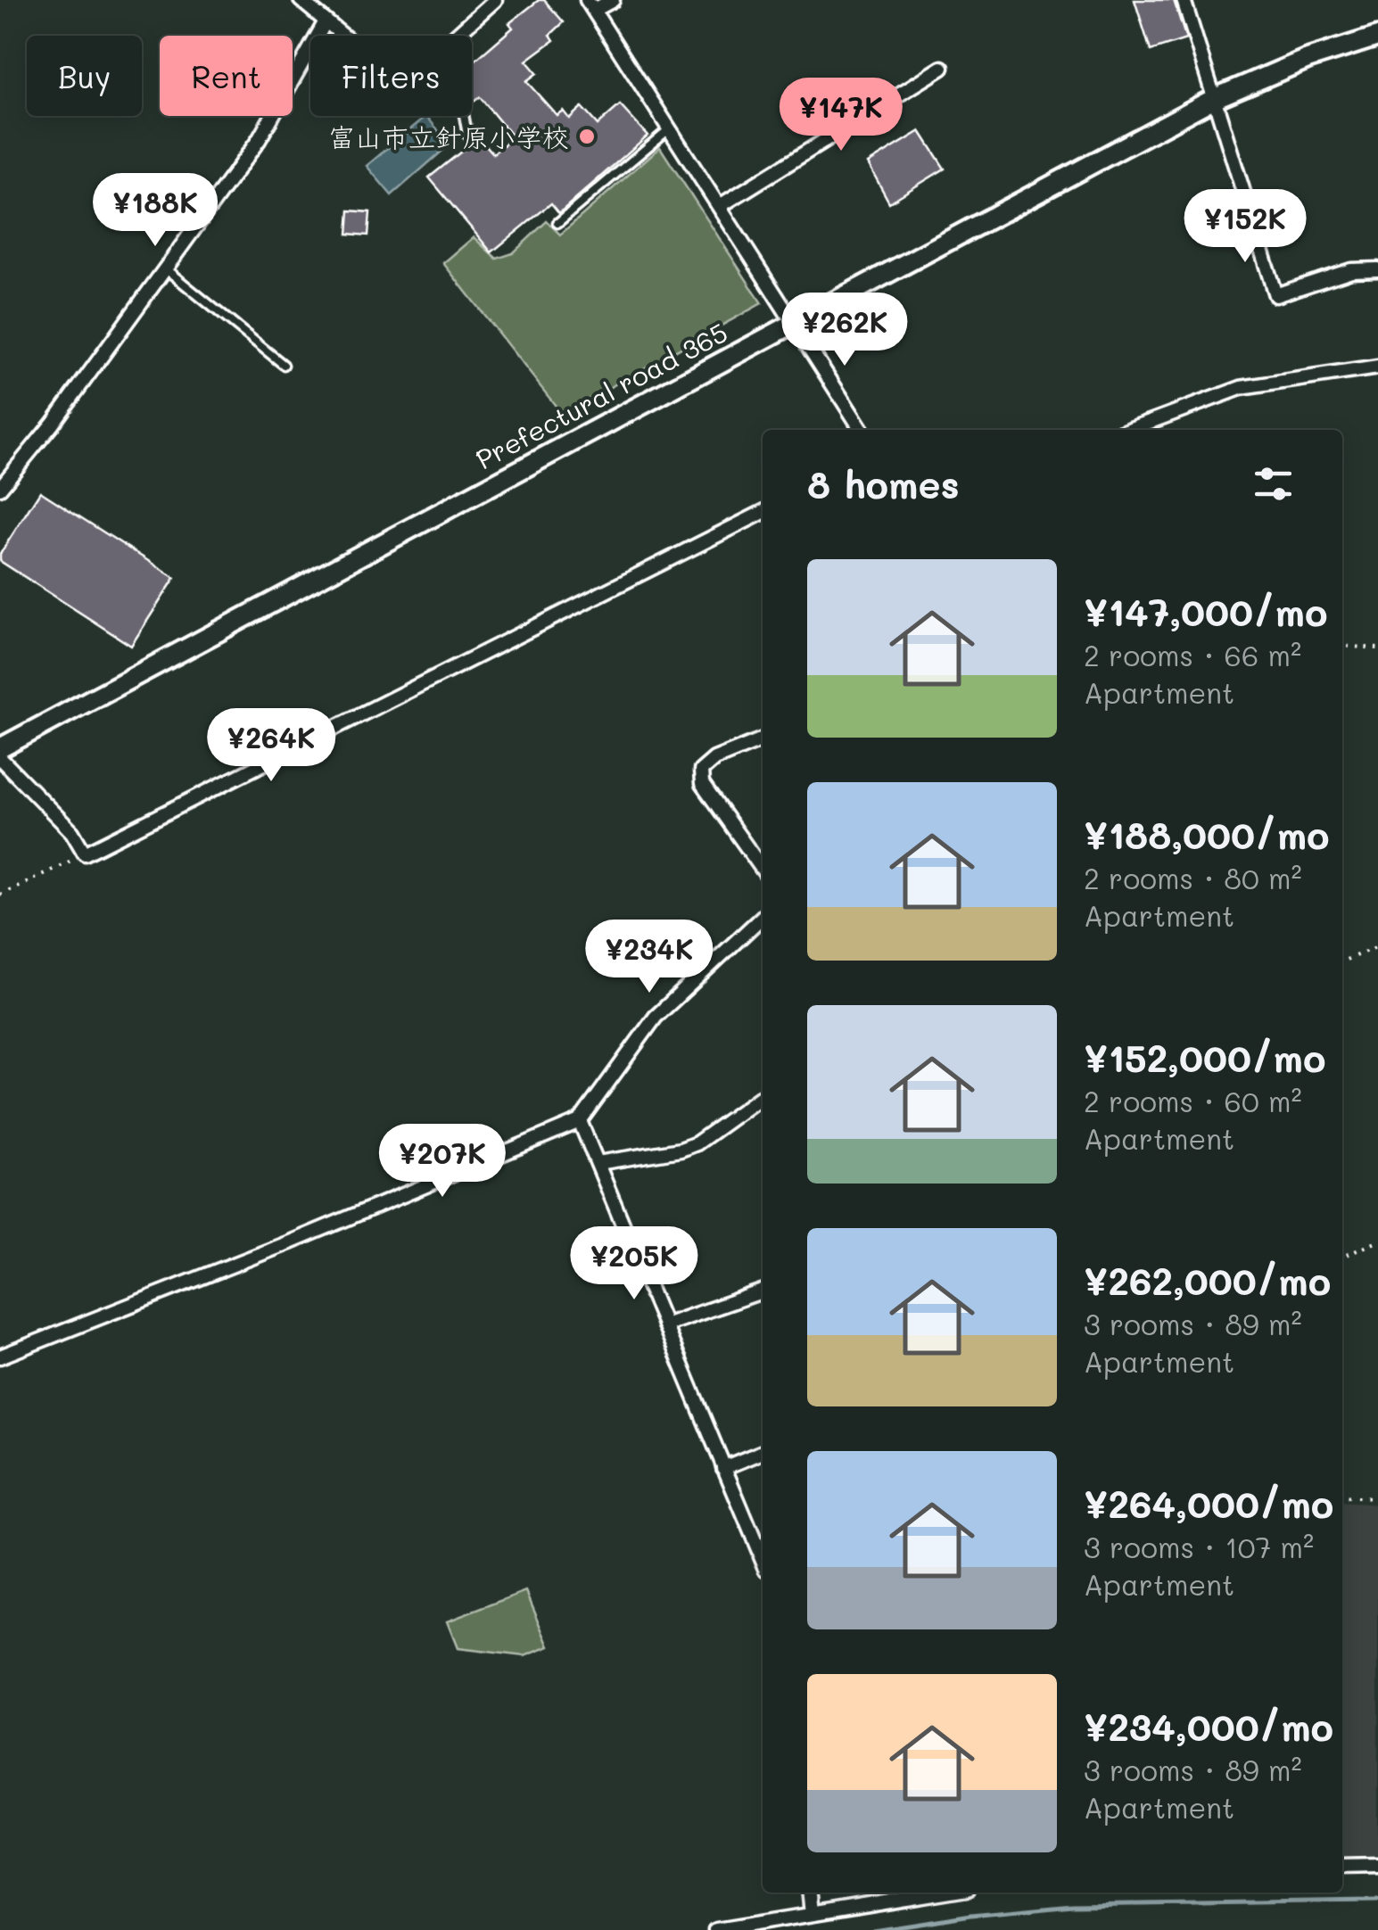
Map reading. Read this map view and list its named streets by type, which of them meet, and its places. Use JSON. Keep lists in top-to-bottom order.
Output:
{
  "streets": {
    "main road": ["Prefectural road 365"]
  },
  "places": ["富山市立針原小学校"],
  "page": {
    "chip": ["Buy", "Rent", "Filters"],
    "price": [
      "¥147K",
      "¥188K",
      "¥152K",
      "¥262K",
      "¥264K",
      "¥234K",
      "¥207K",
      "¥205K"
    ],
    "heading": "8 homes",
    "list": [
      {
        "name": "¥147,000/mo",
        "note": "2 rooms · 66 m² · Apartment"
      },
      {
        "name": "¥188,000/mo",
        "note": "2 rooms · 80 m² · Apartment"
      },
      {
        "name": "¥152,000/mo",
        "note": "2 rooms · 60 m² · Apartment"
      },
      {
        "name": "¥262,000/mo",
        "note": "3 rooms · 89 m² · Apartment"
      },
      {
        "name": "¥264,000/mo",
        "note": "3 rooms · 107 m² · Apartment"
      },
      {
        "name": "¥234,000/mo",
        "note": "3 rooms · 89 m² · Apartment"
      }
    ]
  }
}
